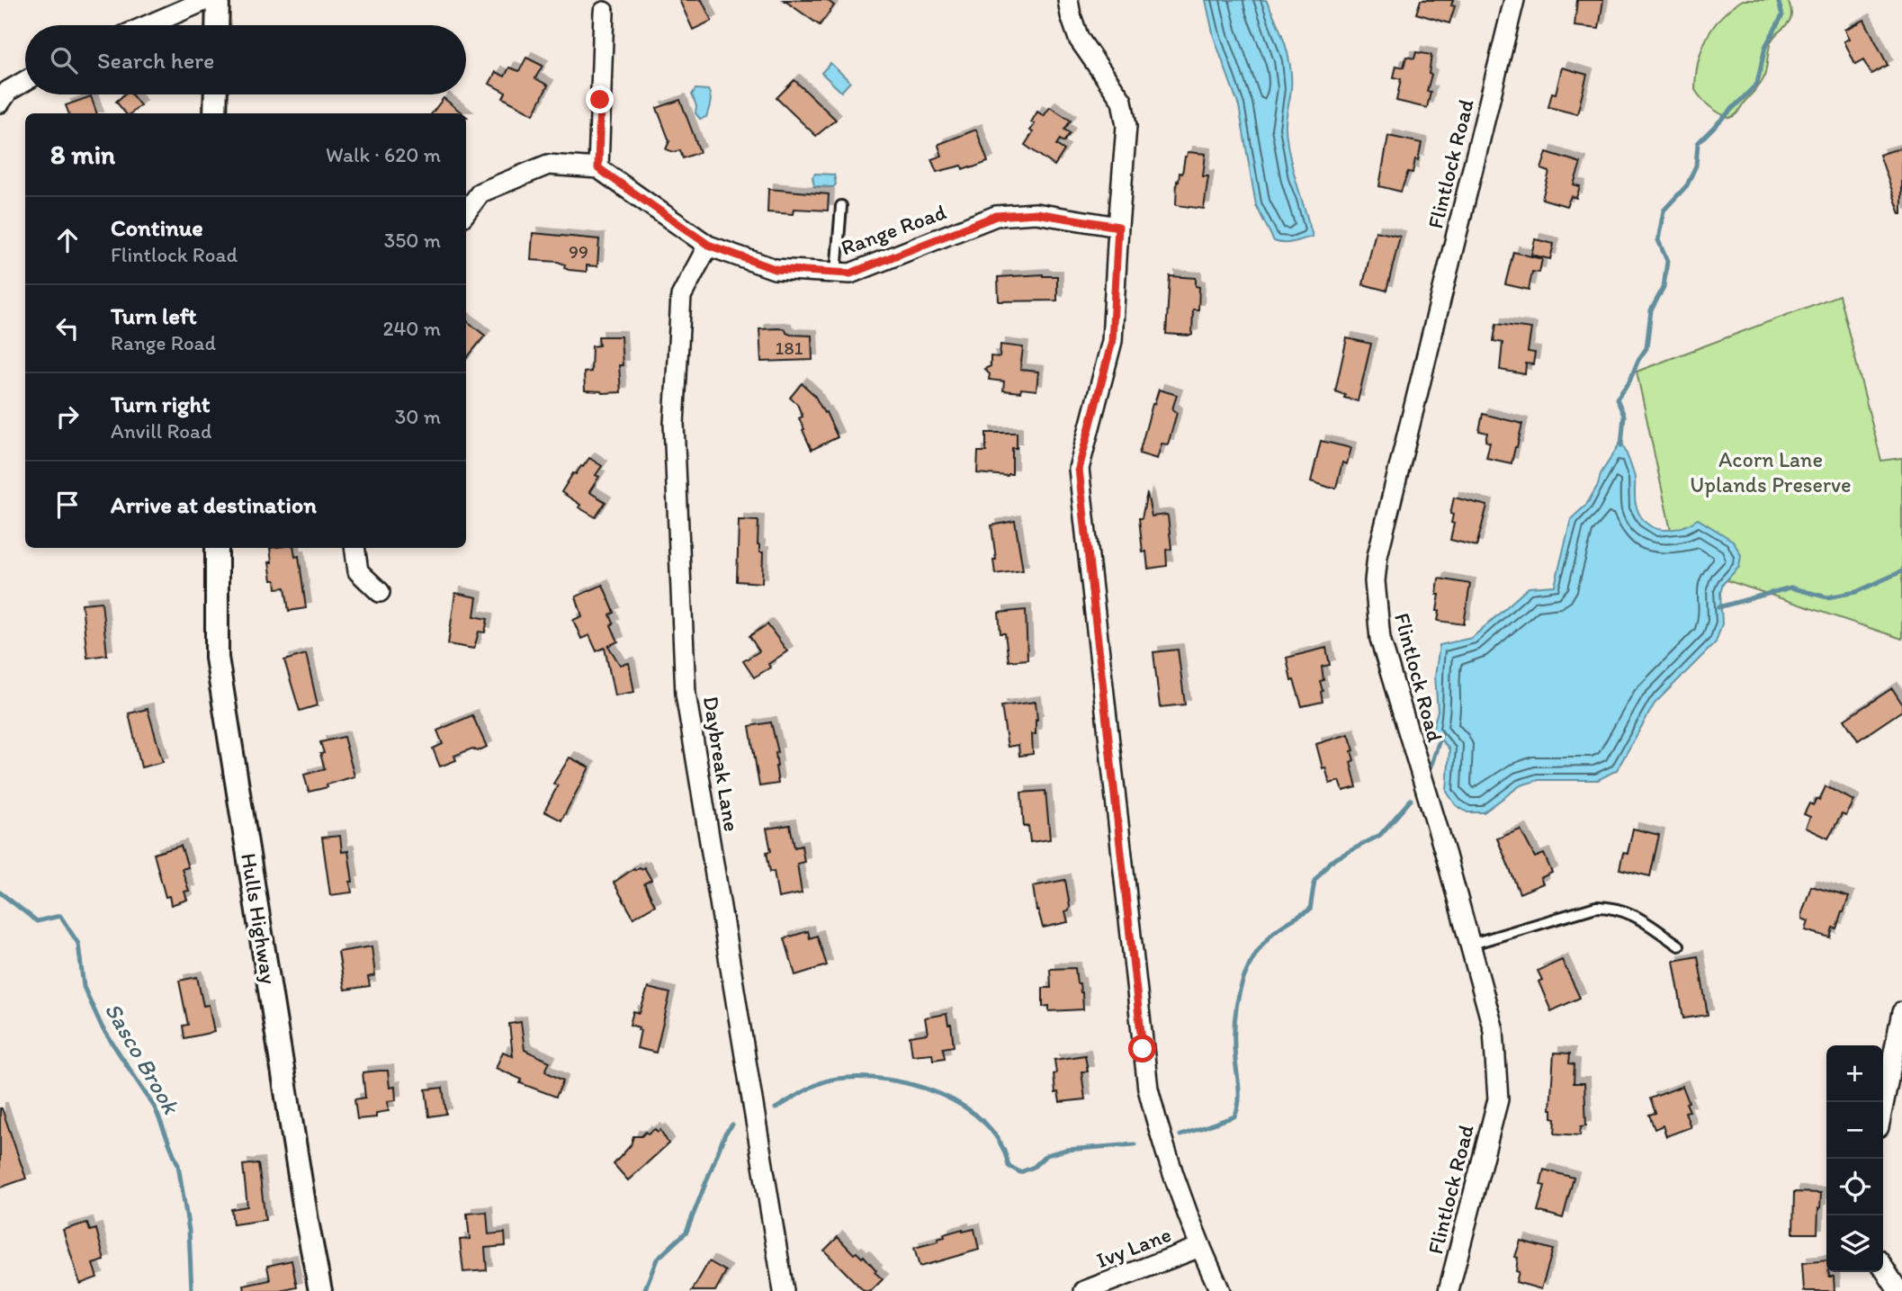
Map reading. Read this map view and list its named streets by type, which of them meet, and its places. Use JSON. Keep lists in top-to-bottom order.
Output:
{
  "streets": {
    "street": [
      "Flintlock Road",
      "Range Road",
      "Daybreak Lane",
      "Hulls Highway",
      "Ivy Lane"
    ]
  },
  "crossings": [
    ["Range Road", "Daybreak Lane"]
  ],
  "water": ["Sasco Brook"],
  "parks": ["Acorn Lane Uplands Preserve"],
  "house_numbers": ["99", "181"],
  "page": {
    "search": "Search here",
    "heading": ["8 min", "Walk · 620 m"],
    "list": [
      ["Continue", "Flintlock Road", "350 m"],
      ["Turn left", "Range Road", "240 m"],
      ["Turn right", "Anvill Road", "30 m"],
      "Arrive at destination"
    ],
    "map_buttons": ["+", "−"]
  }
}
